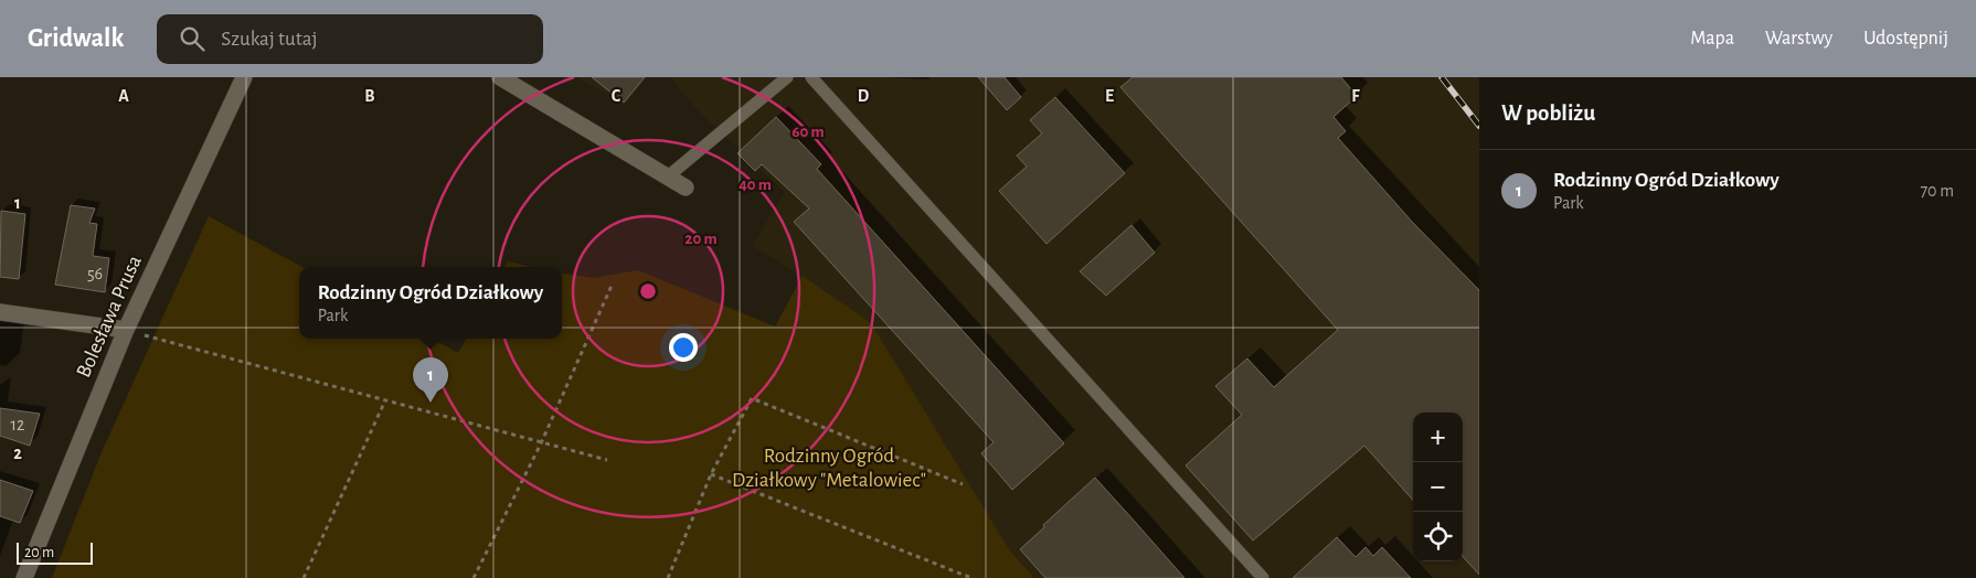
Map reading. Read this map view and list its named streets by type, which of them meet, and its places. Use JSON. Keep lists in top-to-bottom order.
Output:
{
  "streets": {
    "street": ["Bolesława Prusa"]
  },
  "parks": ["Rodzinny Ogród Działkowy \"Metalowiec\""],
  "house_numbers": ["56", "12"],
  "scale_bar": "20 m",
  "page": {
    "header": "Gridwalk",
    "search": "Szukaj tutaj",
    "nav": ["Mapa", "Warstwy", "Udostępnij"],
    "heading": "W pobliżu",
    "list": [
      {
        "mark": "1",
        "name": "Rodzinny Ogród Działkowy",
        "note": "Park",
        "value": "70 m"
      }
    ],
    "popup": ["Rodzinny Ogród Działkowy", "Park"],
    "pins": "1",
    "map_buttons": ["+", "−"],
    "scale": "20 m"
  },
  "grid": {
    "columns": [
      "A",
      "B",
      "C",
      "D",
      "E",
      "F"
    ],
    "rows": ["1", "2"]
  },
  "rings": ["60 m", "40 m", "20 m"]
}
